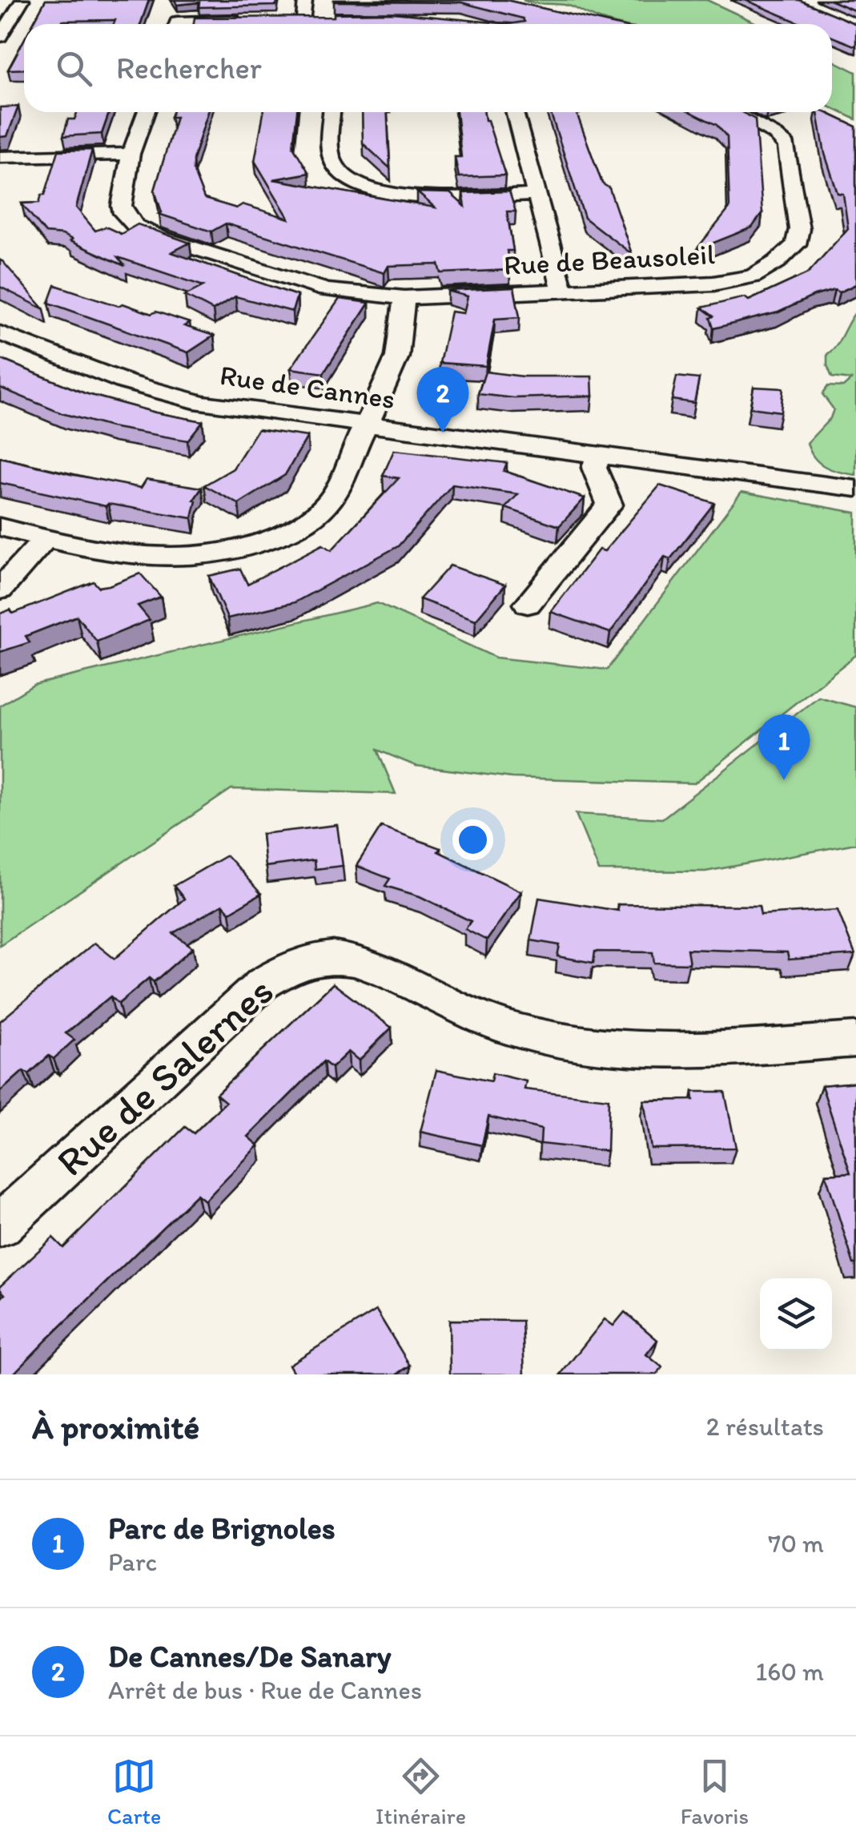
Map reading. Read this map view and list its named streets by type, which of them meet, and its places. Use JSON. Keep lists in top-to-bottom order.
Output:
{
  "streets": {
    "street": ["Rue de Beausoleil", "Rue de Cannes", "Rue de Salernes"]
  },
  "page": {
    "search": "Rechercher",
    "pins": ["2", "1"],
    "heading": ["À proximité", "2 résultats"],
    "list": [
      {
        "mark": "1",
        "name": "Parc de Brignoles",
        "note": "Parc",
        "value": "70 m"
      },
      {
        "mark": "2",
        "name": "De Cannes/De Sanary",
        "note": "Arrêt de bus · Rue de Cannes",
        "value": "160 m"
      }
    ],
    "nav": ["Carte", "Itinéraire", "Favoris"]
  }
}
